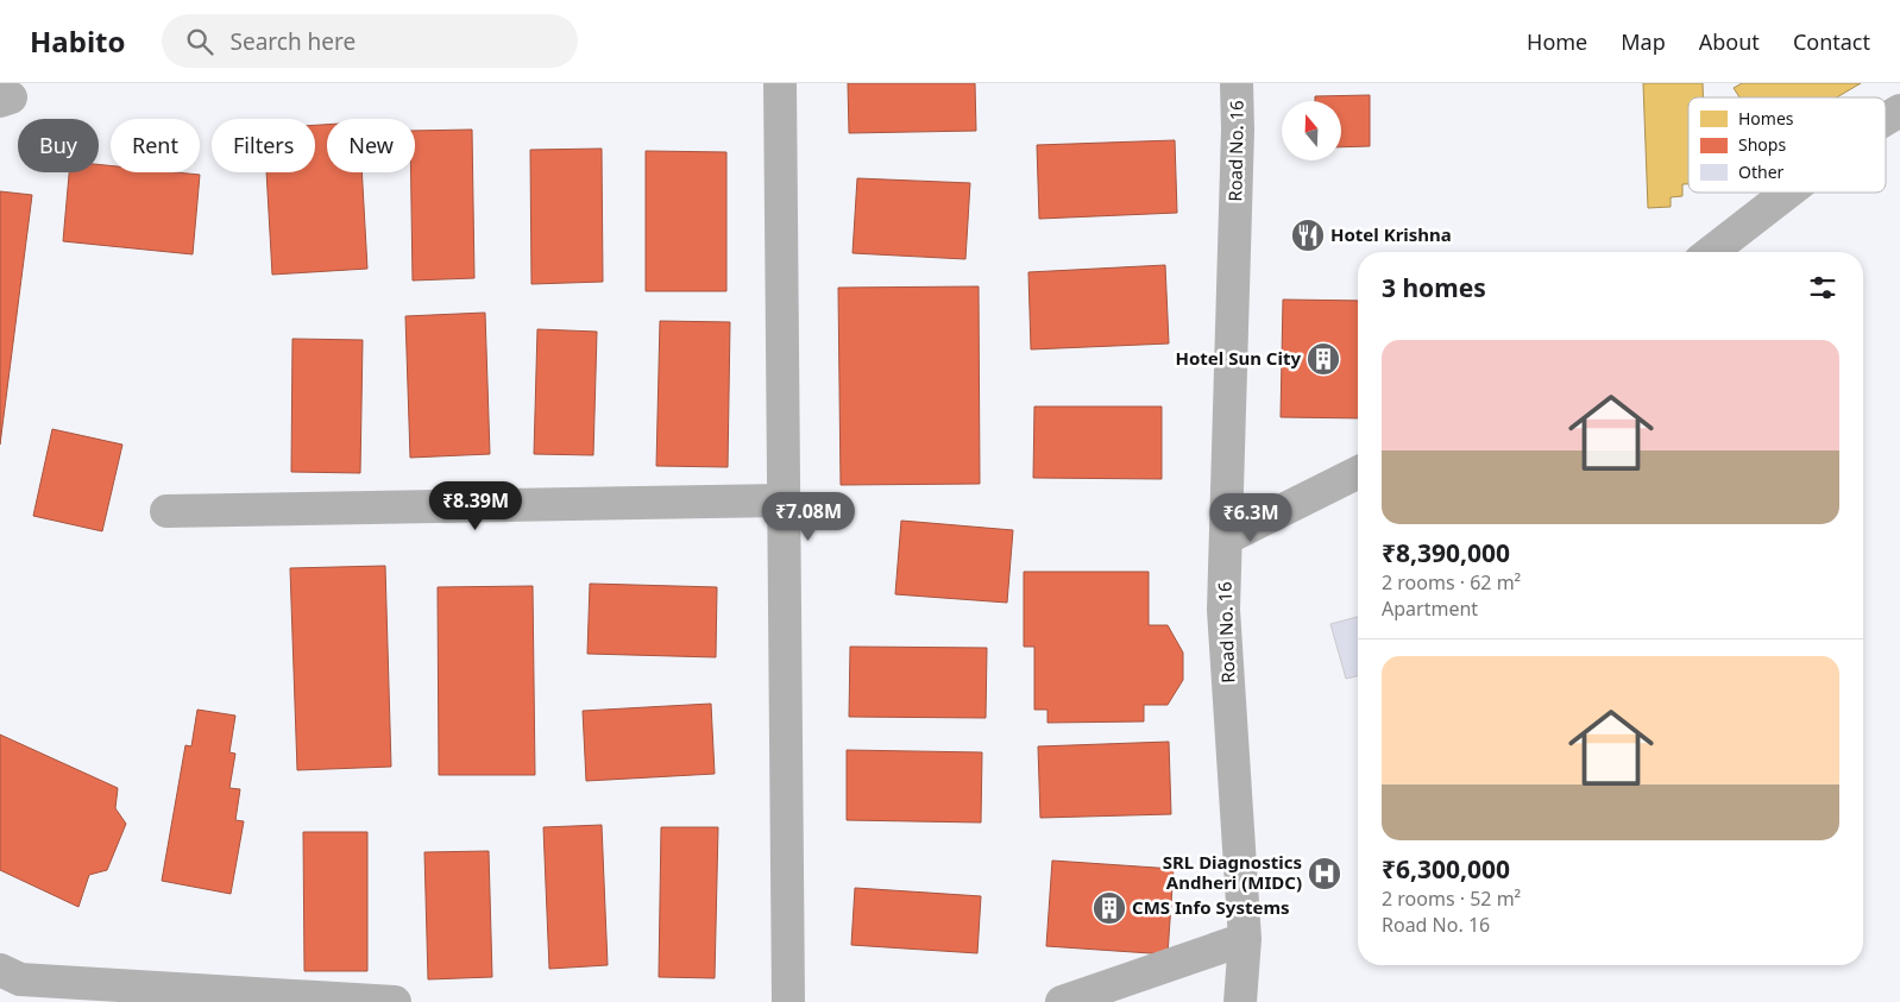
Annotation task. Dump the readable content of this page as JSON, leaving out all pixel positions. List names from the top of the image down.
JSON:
{
  "streets": {
    "street": ["Road No. 16"]
  },
  "places": {
    "restaurant": ["Hotel Krishna"],
    "building": ["Hotel Sun City", "CMS Info Systems"],
    "hospital": ["SRL Diagnostics Andheri (MIDC)"]
  },
  "legend": ["Homes", "Shops", "Other"],
  "north": "top",
  "page": {
    "header": "Habito",
    "search": "Search here",
    "nav": [
      "Home",
      "Map",
      "About",
      "Contact"
    ],
    "chip": [
      "Buy",
      "Rent",
      "Filters",
      "New"
    ],
    "heading": "3 homes",
    "list": [
      {
        "name": "₹8,390,000",
        "note": "2 rooms · 62 m² · Apartment"
      },
      {
        "name": "₹6,300,000",
        "note": "2 rooms · 52 m² · Road No. 16"
      }
    ],
    "price": ["₹8.39M", "₹7.08M", "₹6.3M"]
  }
}
